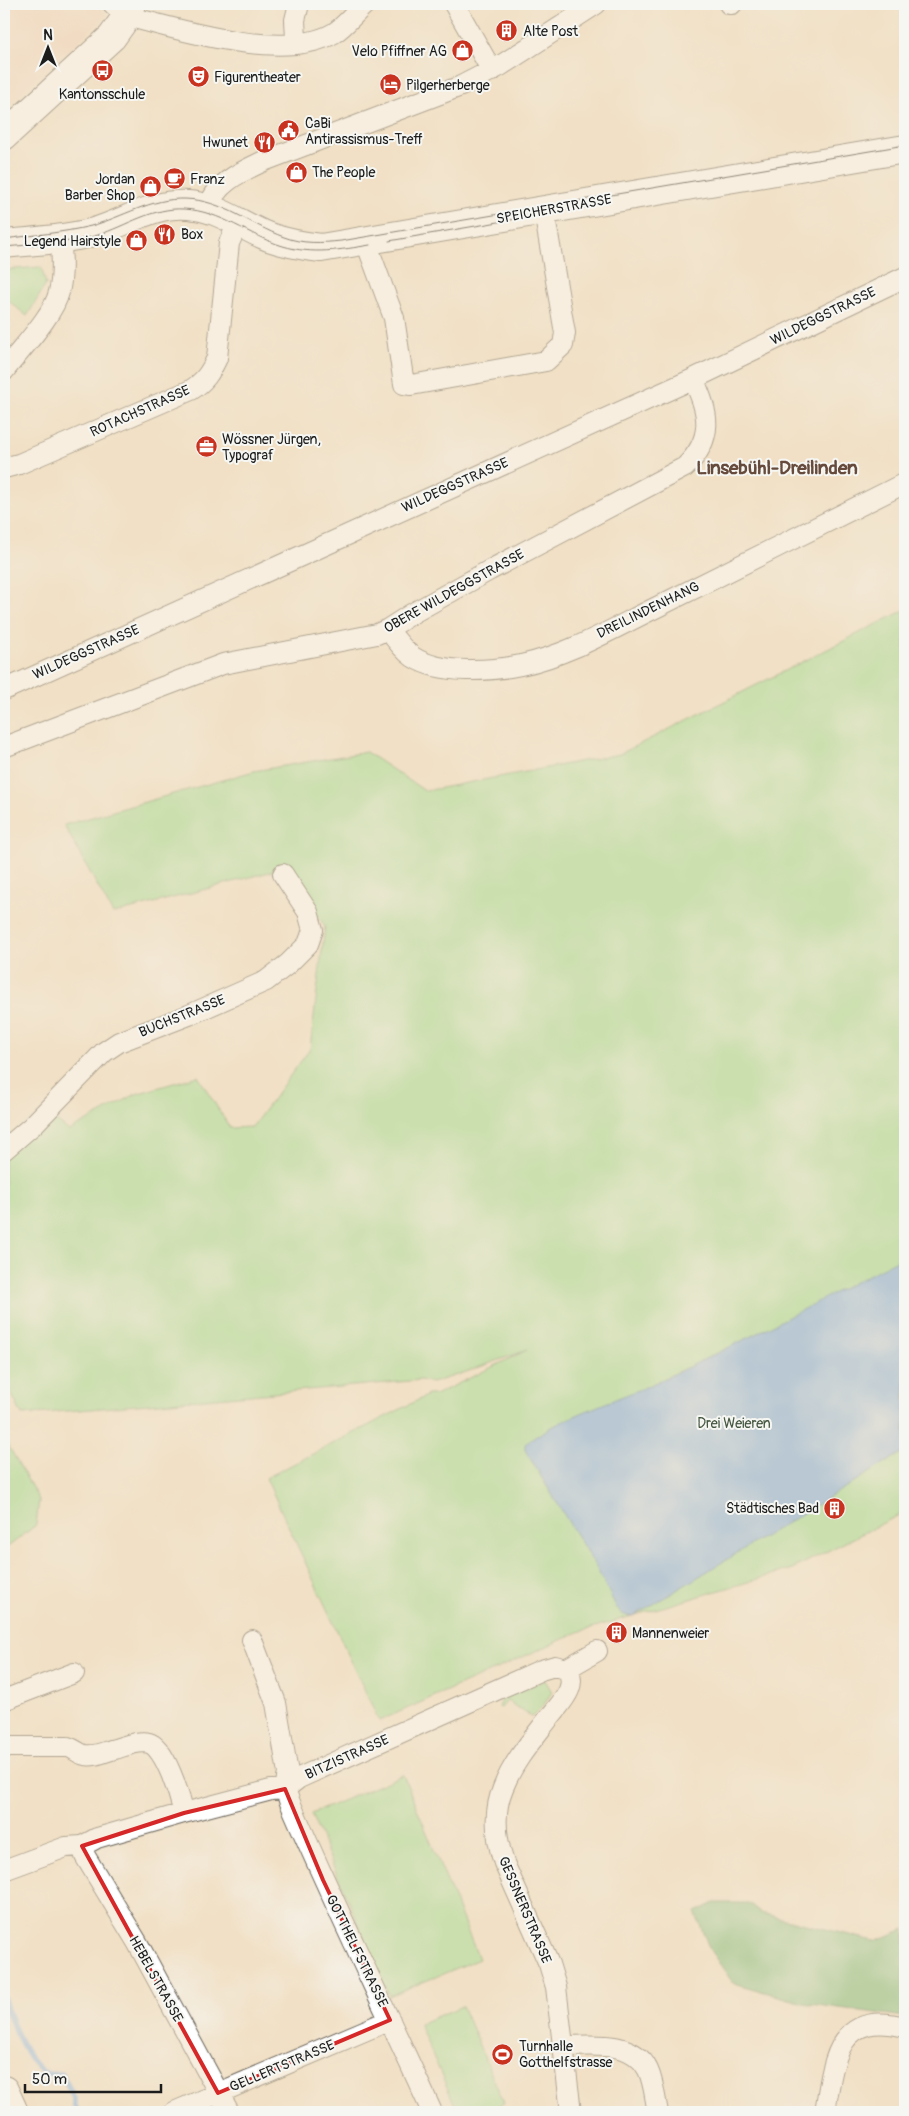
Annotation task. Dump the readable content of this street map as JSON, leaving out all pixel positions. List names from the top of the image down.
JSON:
{
  "streets": {
    "main road": ["SPEICHERSTRASSE"],
    "street": [
      "WILDEGGSTRASSE",
      "ROTACHSTRASSE",
      "OBERE WILDEGGSTRASSE",
      "DREILINDENHANG",
      "BUCHSTRASSE",
      "BITZISTRASSE",
      "GESSNERSTRASSE",
      "GOTTHELFSTRASSE",
      "HEBELSTRASSE",
      "GELLERTSTRASSE"
    ]
  },
  "crossings": [
    ["SPEICHERSTRASSE", "ROTACHSTRASSE"],
    ["WILDEGGSTRASSE", "OBERE WILDEGGSTRASSE"],
    ["OBERE WILDEGGSTRASSE", "DREILINDENHANG"],
    ["BITZISTRASSE", "GESSNERSTRASSE"],
    ["BITZISTRASSE", "GOTTHELFSTRASSE"],
    ["BITZISTRASSE", "HEBELSTRASSE"],
    ["GOTTHELFSTRASSE", "GELLERTSTRASSE"],
    ["HEBELSTRASSE", "GELLERTSTRASSE"]
  ],
  "districts": ["Linsebühl-Dreilinden"],
  "parks": ["Drei Weieren"],
  "places": {
    "building": ["Alte Post", "Städtisches Bad", "Mannenweier"],
    "shop": [
      "Velo Pfiffner AG",
      "The People",
      "Jordan Barber Shop",
      "Legend Hairstyle"
    ],
    "bus stop": ["Kantonsschule"],
    "theatre": ["Figurentheater"],
    "hotel": ["Pilgerherberge"],
    "public building": ["CaBi Antirassismus-Treff"],
    "restaurant": ["Hwunet", "Box"],
    "cafe": ["Franz"],
    "office": ["Wössner Jürgen, Typograf"],
    "sports": ["Turnhalle Gotthelfstrasse"]
  },
  "scale_bar": "50 m",
  "north": "top"
}
